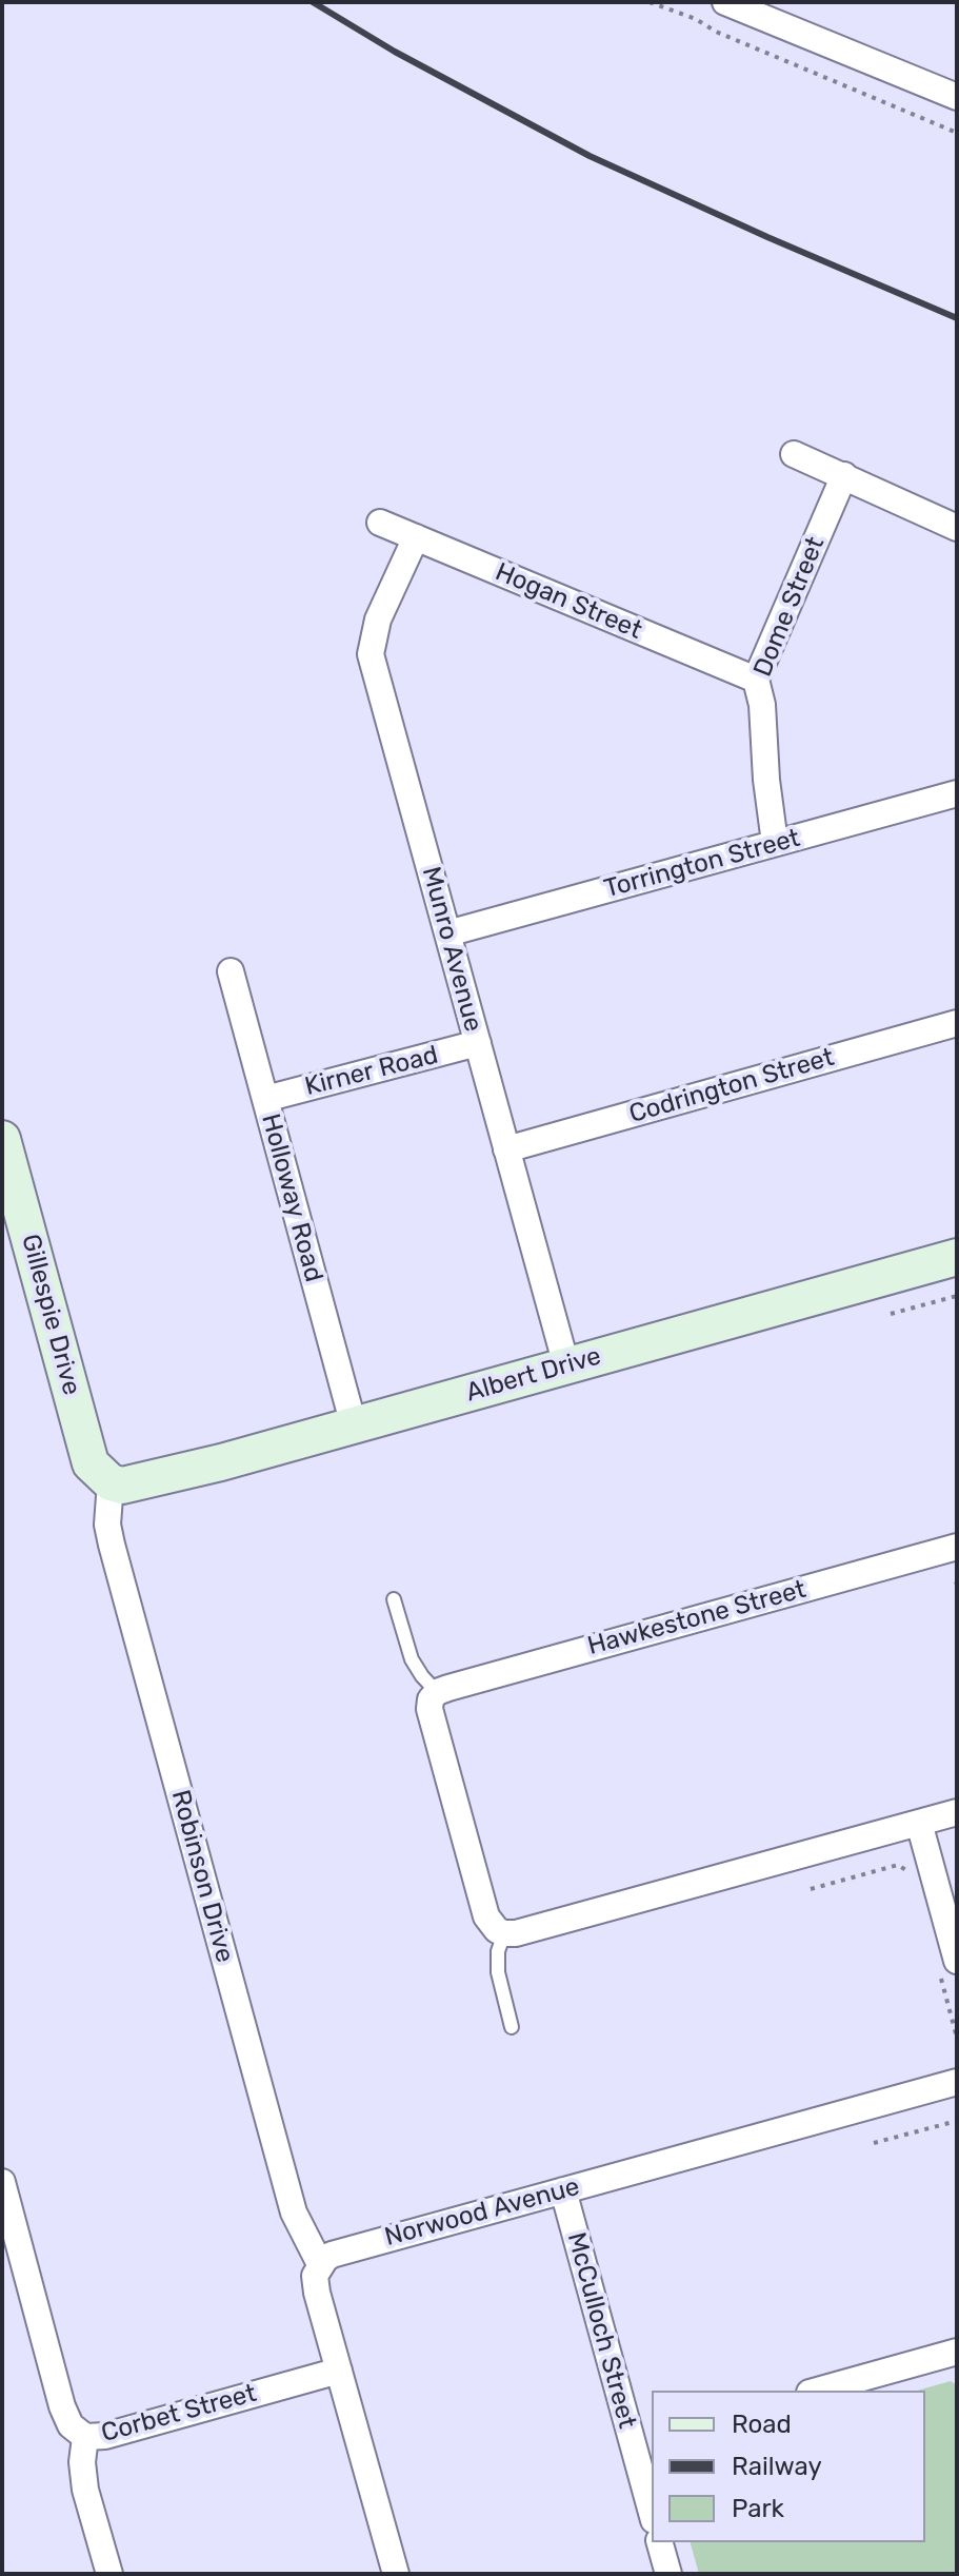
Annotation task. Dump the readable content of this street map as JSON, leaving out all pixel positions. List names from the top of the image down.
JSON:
{
  "streets": {
    "street": [
      "Hogan Street",
      "Dome Street",
      "Torrington Street",
      "Munro Avenue",
      "Kirner Road",
      "Codrington Street",
      "Holloway Road",
      "Gillespie Drive",
      "Albert Drive",
      "Hawkestone Street",
      "Robinson Drive",
      "Norwood Avenue",
      "McCulloch Street",
      "Corbet Street"
    ]
  },
  "crossings": [
    ["Hogan Street", "Dome Street"],
    ["Hogan Street", "Munro Avenue"],
    ["Dome Street", "Torrington Street"],
    ["Torrington Street", "Munro Avenue"],
    ["Munro Avenue", "Kirner Road"],
    ["Munro Avenue", "Codrington Street"],
    ["Munro Avenue", "Albert Drive"],
    ["Kirner Road", "Holloway Road"],
    ["Holloway Road", "Albert Drive"],
    ["Gillespie Drive", "Albert Drive"],
    ["Gillespie Drive", "Robinson Drive"],
    ["Albert Drive", "Robinson Drive"],
    ["Robinson Drive", "Norwood Avenue"],
    ["Norwood Avenue", "McCulloch Street"]
  ],
  "legend": ["Road", "Railway", "Park"]
}
